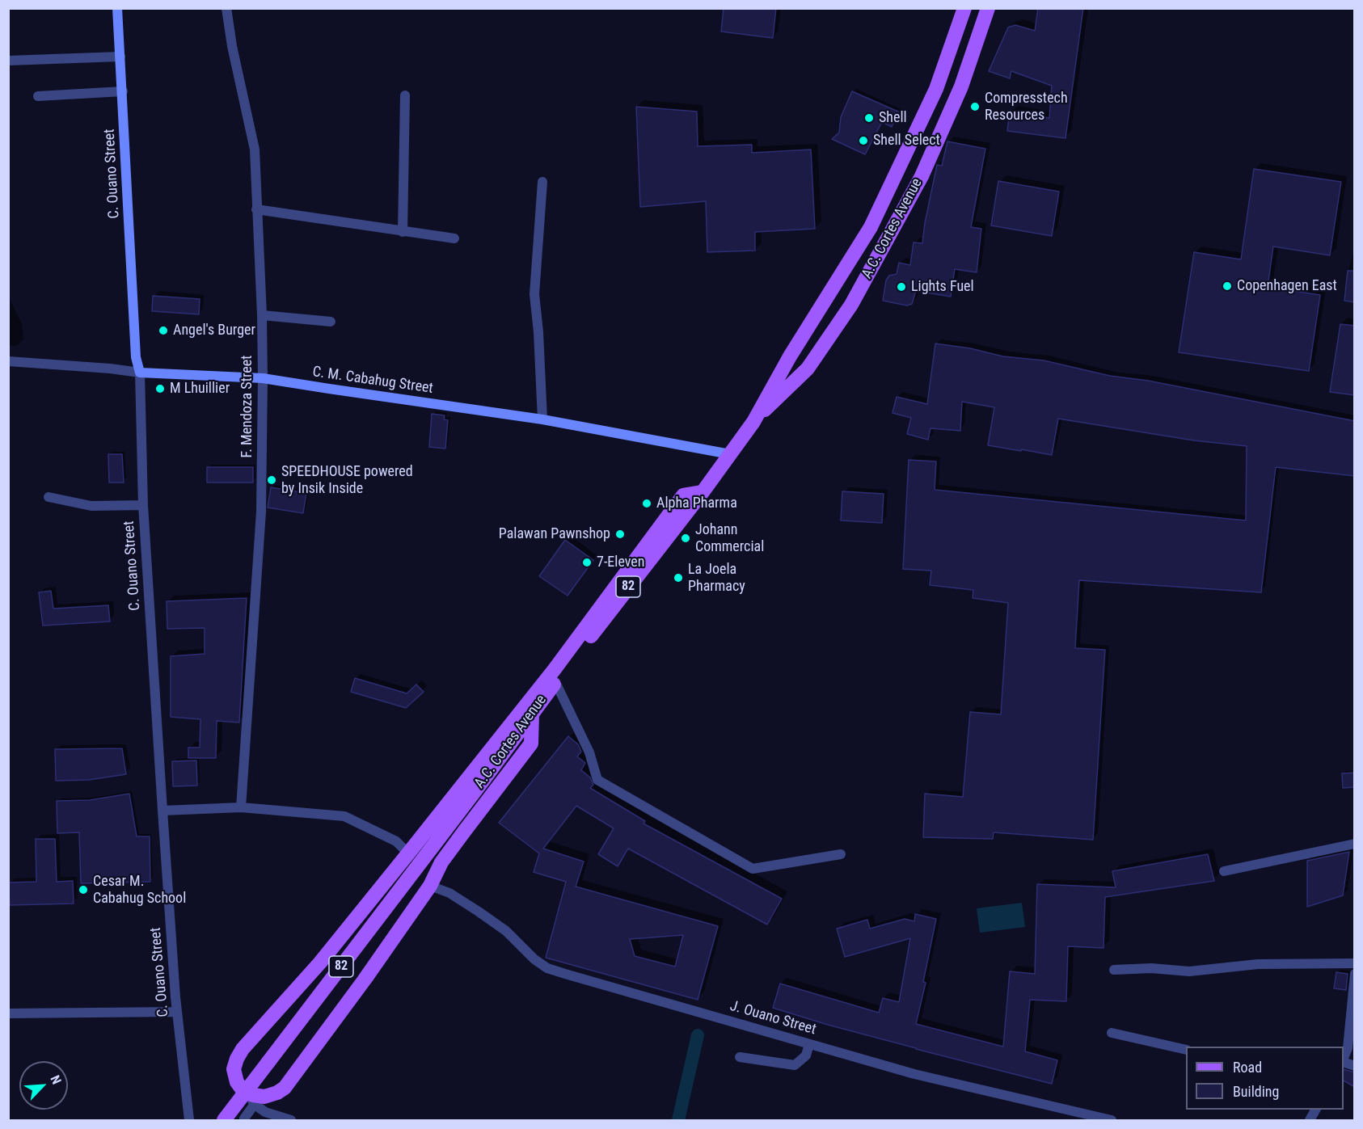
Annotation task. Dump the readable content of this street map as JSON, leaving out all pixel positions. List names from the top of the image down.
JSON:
{
  "streets": {
    "main road": ["A.C. Cortes Avenue", "82"],
    "street": [
      "C. Ouano Street",
      "C. M. Cabahug Street",
      "F. Mendoza Street",
      "J. Ouano Street"
    ]
  },
  "crossings": [
    ["C. Ouano Street", "C. M. Cabahug Street"],
    ["A.C. Cortes Avenue", "C. M. Cabahug Street"],
    ["C. M. Cabahug Street", "F. Mendoza Street"]
  ],
  "places": [
    "Compresstech Resources",
    "Shell",
    "Shell Select",
    "Copenhagen East",
    "Lights Fuel",
    "Angel's Burger",
    "M Lhuillier",
    "SPEEDHOUSE powered by Insik Inside",
    "Alpha Pharma",
    "Palawan Pawnshop",
    "Johann Commercial",
    "7-Eleven",
    "La Joela Pharmacy",
    "Cesar M. Cabahug School"
  ],
  "legend": ["Road", "Building"],
  "north": "top right"
}
